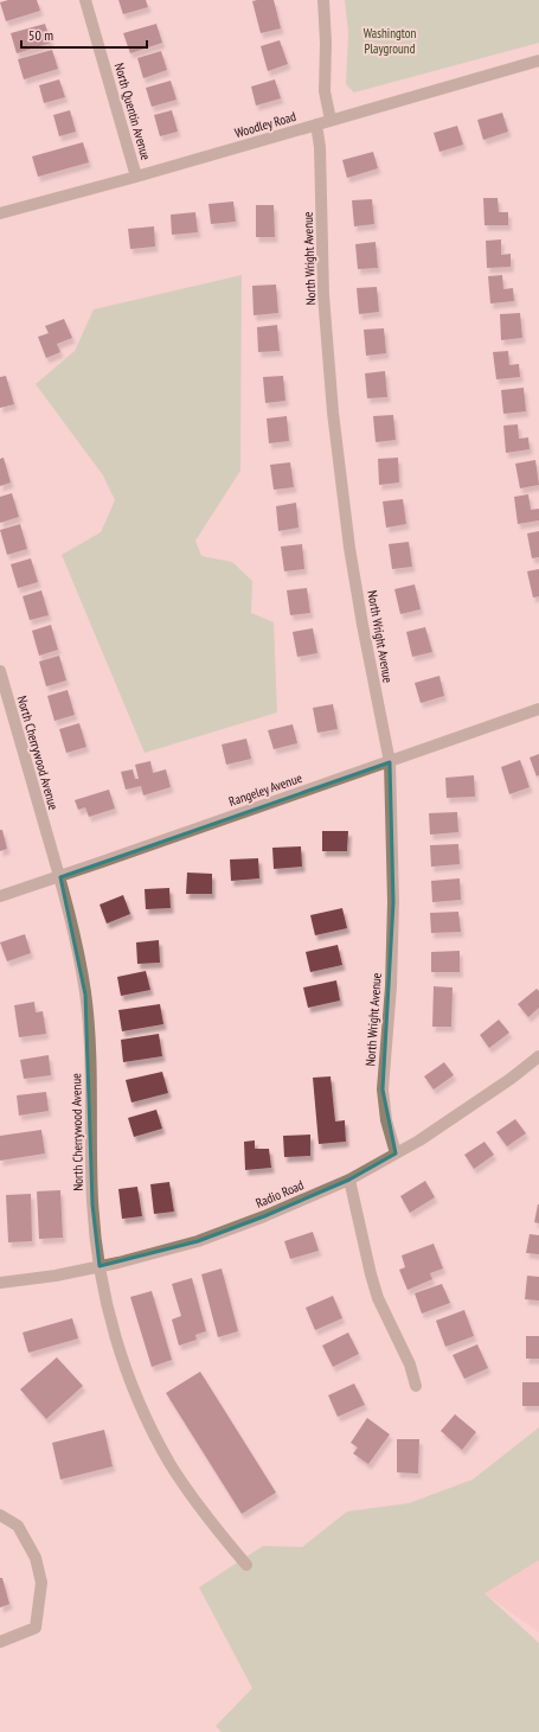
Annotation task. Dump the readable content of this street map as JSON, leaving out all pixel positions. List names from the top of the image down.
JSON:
{
  "streets": {
    "street": [
      "North Quentin Avenue",
      "Woodley Road",
      "North Wright Avenue",
      "North Cherrywood Avenue",
      "Rangeley Avenue",
      "Radio Road"
    ]
  },
  "crossings": [
    ["North Quentin Avenue", "Woodley Road"],
    ["Woodley Road", "North Wright Avenue"],
    ["North Wright Avenue", "Rangeley Avenue"],
    ["North Wright Avenue", "Radio Road"],
    ["North Cherrywood Avenue", "Rangeley Avenue"],
    ["North Cherrywood Avenue", "Radio Road"]
  ],
  "parks": ["Washington Playground"],
  "scale_bar": "50 m"
}
